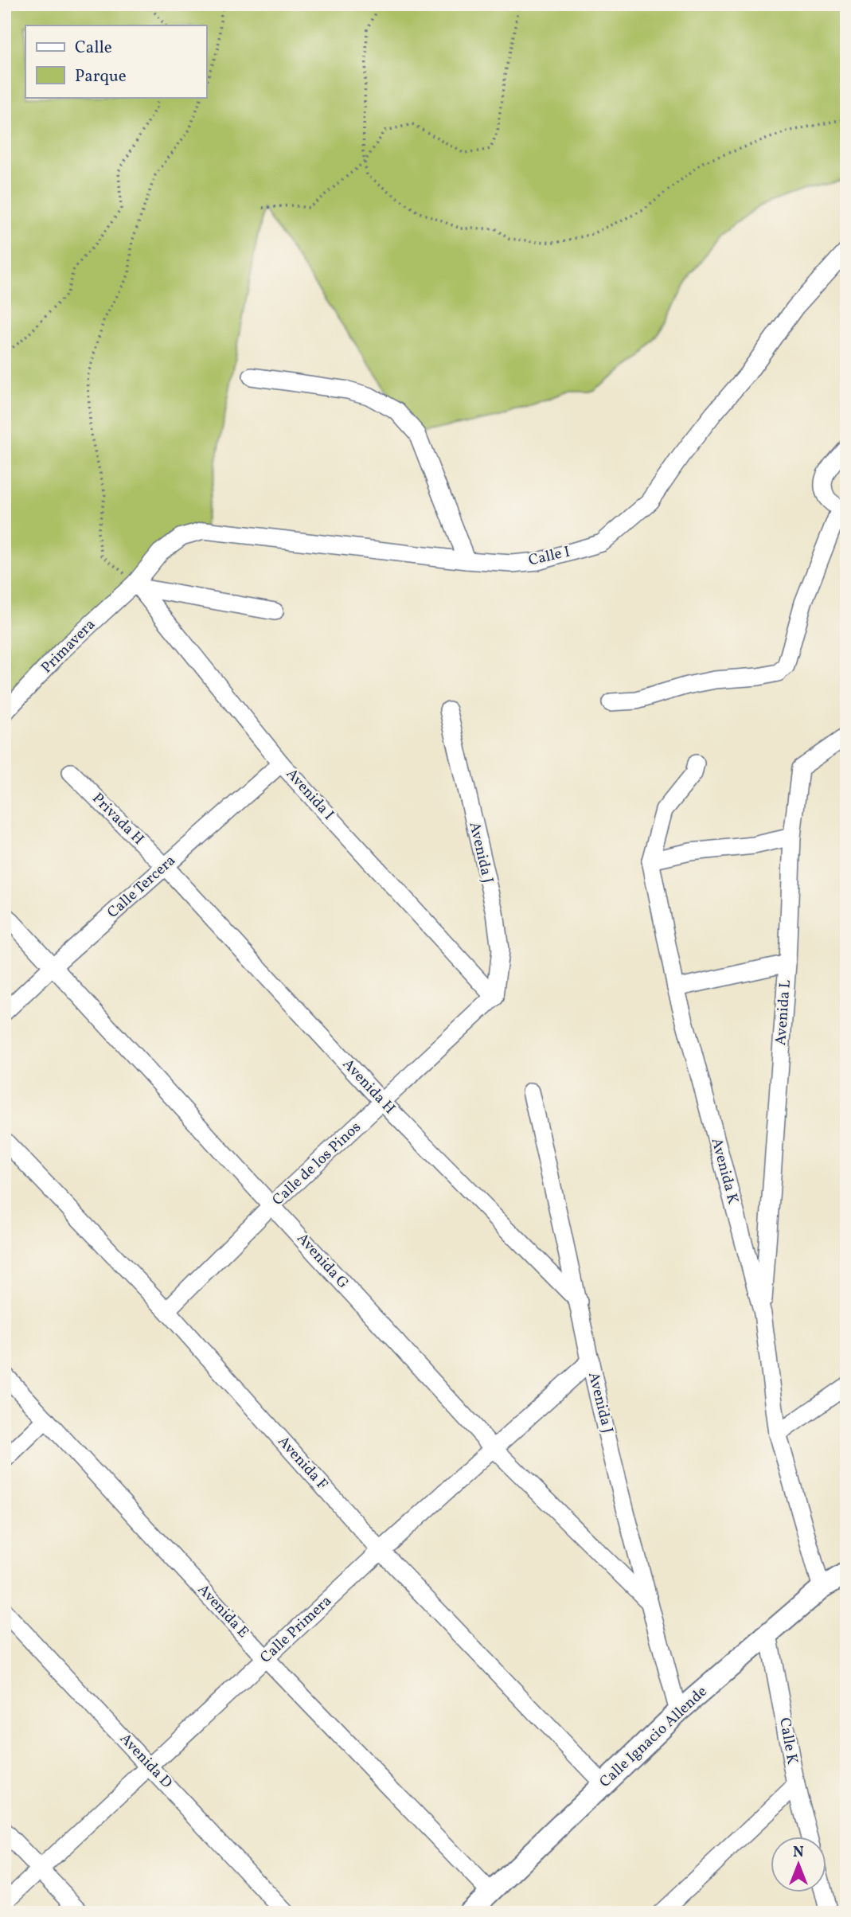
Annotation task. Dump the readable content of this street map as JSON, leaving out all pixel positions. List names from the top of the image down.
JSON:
{
  "streets": {
    "street": [
      "Calle I",
      "Primavera",
      "Avenida I",
      "Privada H",
      "Avenida J",
      "Calle Tercera",
      "Avenida L",
      "Avenida H",
      "Calle de los Pinos",
      "Avenida K",
      "Avenida G",
      "Avenida F",
      "Avenida E",
      "Calle Primera",
      "Calle Ignacio Allende",
      "Calle K",
      "Avenida D"
    ]
  },
  "crossings": [
    ["Calle I", "Primavera"],
    ["Calle I", "Avenida I"],
    ["Primavera", "Avenida I"],
    ["Avenida I", "Avenida J"],
    ["Avenida I", "Calle Tercera"],
    ["Avenida I", "Calle de los Pinos"],
    ["Privada H", "Calle Tercera"],
    ["Privada H", "Avenida H"],
    ["Avenida J", "Avenida H"],
    ["Avenida J", "Calle de los Pinos"],
    ["Avenida J", "Avenida G"],
    ["Avenida J", "Calle Primera"],
    ["Avenida J", "Calle Ignacio Allende"],
    ["Calle Tercera", "Avenida H"],
    ["Calle Tercera", "Avenida G"],
    ["Avenida L", "Avenida K"],
    ["Avenida H", "Calle de los Pinos"],
    ["Calle de los Pinos", "Avenida G"],
    ["Calle de los Pinos", "Avenida F"],
    ["Avenida K", "Calle Ignacio Allende"],
    ["Avenida G", "Calle Primera"],
    ["Avenida F", "Calle Primera"],
    ["Avenida F", "Calle Ignacio Allende"],
    ["Avenida E", "Calle Primera"],
    ["Avenida E", "Calle Ignacio Allende"],
    ["Calle Primera", "Avenida D"],
    ["Calle Ignacio Allende", "Calle K"]
  ],
  "legend": ["Calle", "Parque"],
  "north": "top"
}
